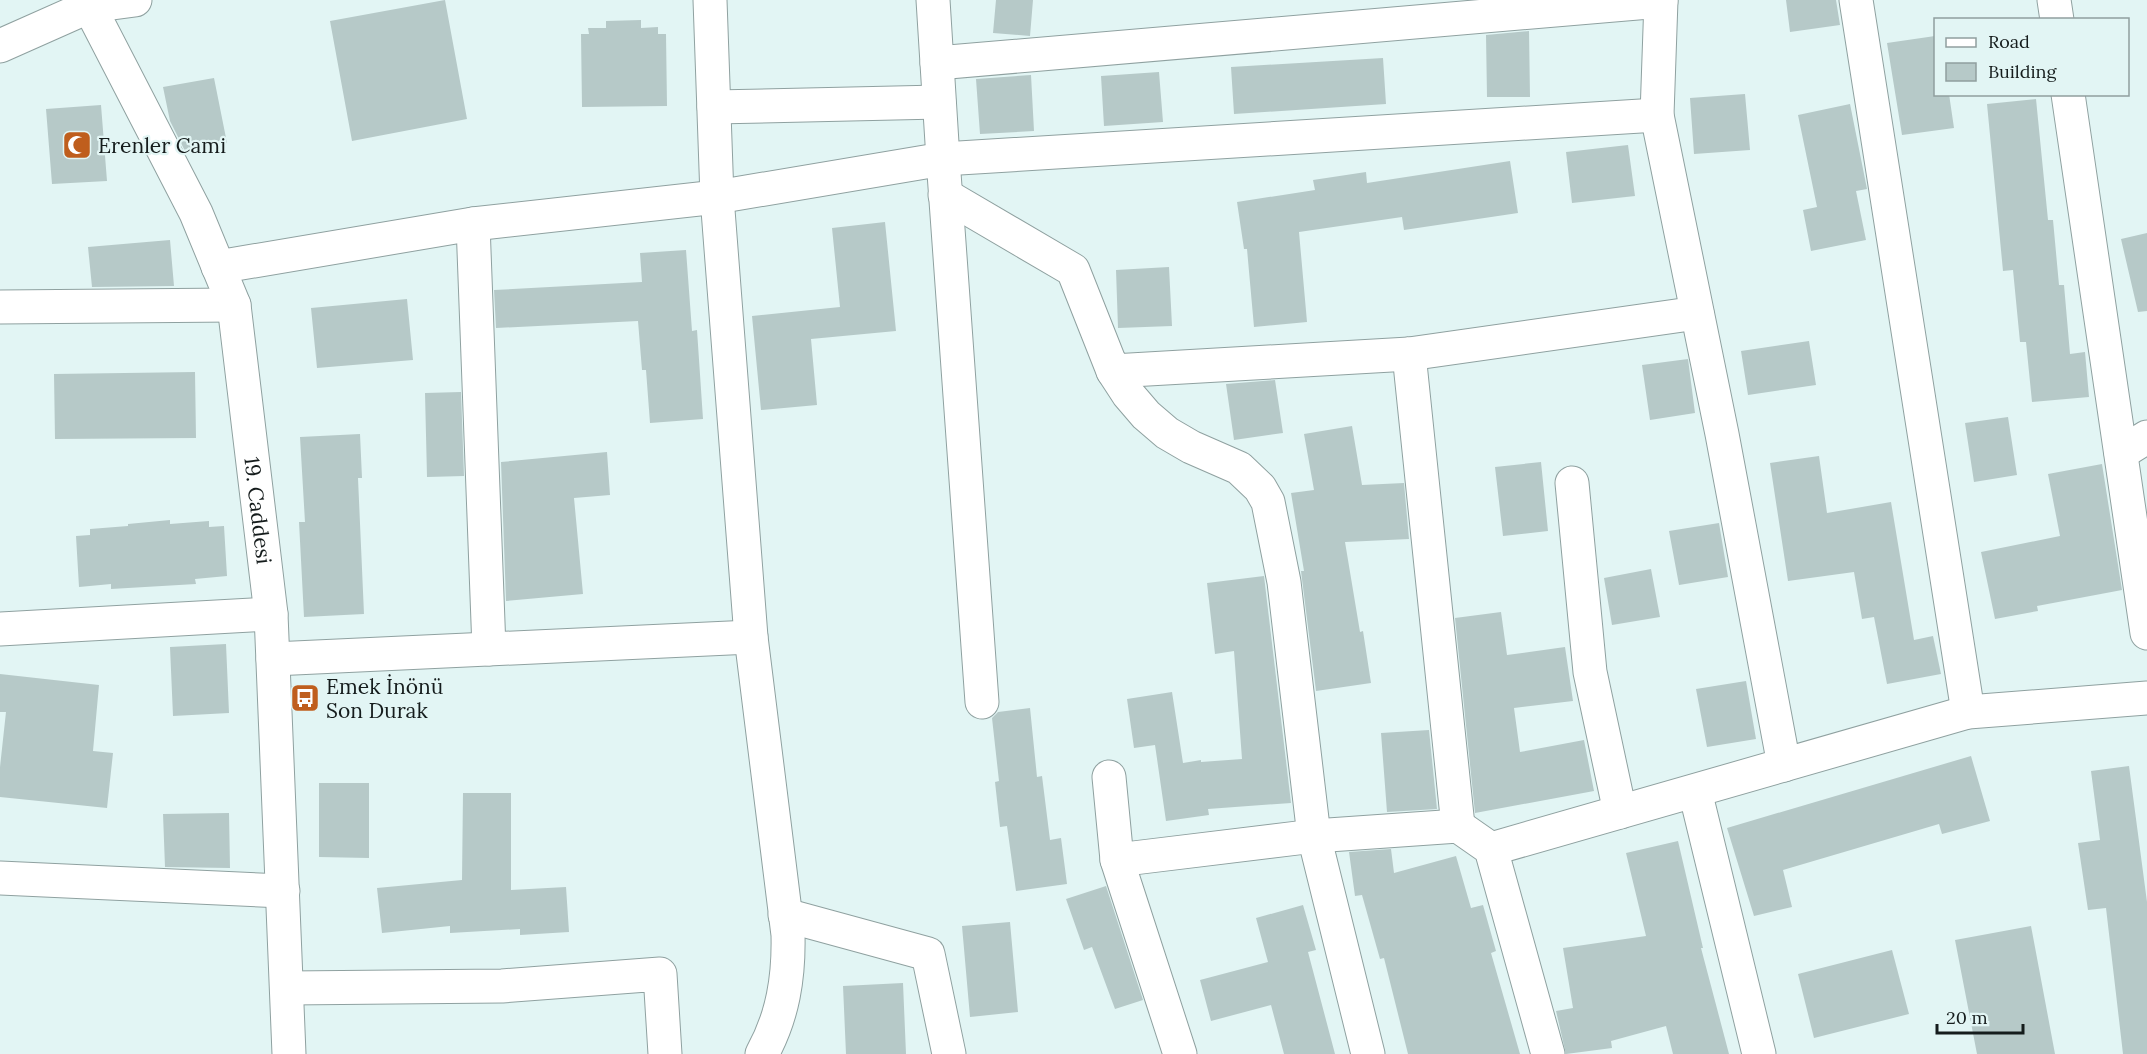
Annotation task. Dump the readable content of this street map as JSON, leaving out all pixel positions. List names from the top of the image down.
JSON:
{
  "streets": {
    "street": ["19. Caddesi"]
  },
  "places": {
    "mosque": ["Erenler Cami"],
    "bus stop": ["Emek İnönü Son Durak"]
  },
  "legend": ["Road", "Building"],
  "scale_bar": "20 m"
}
